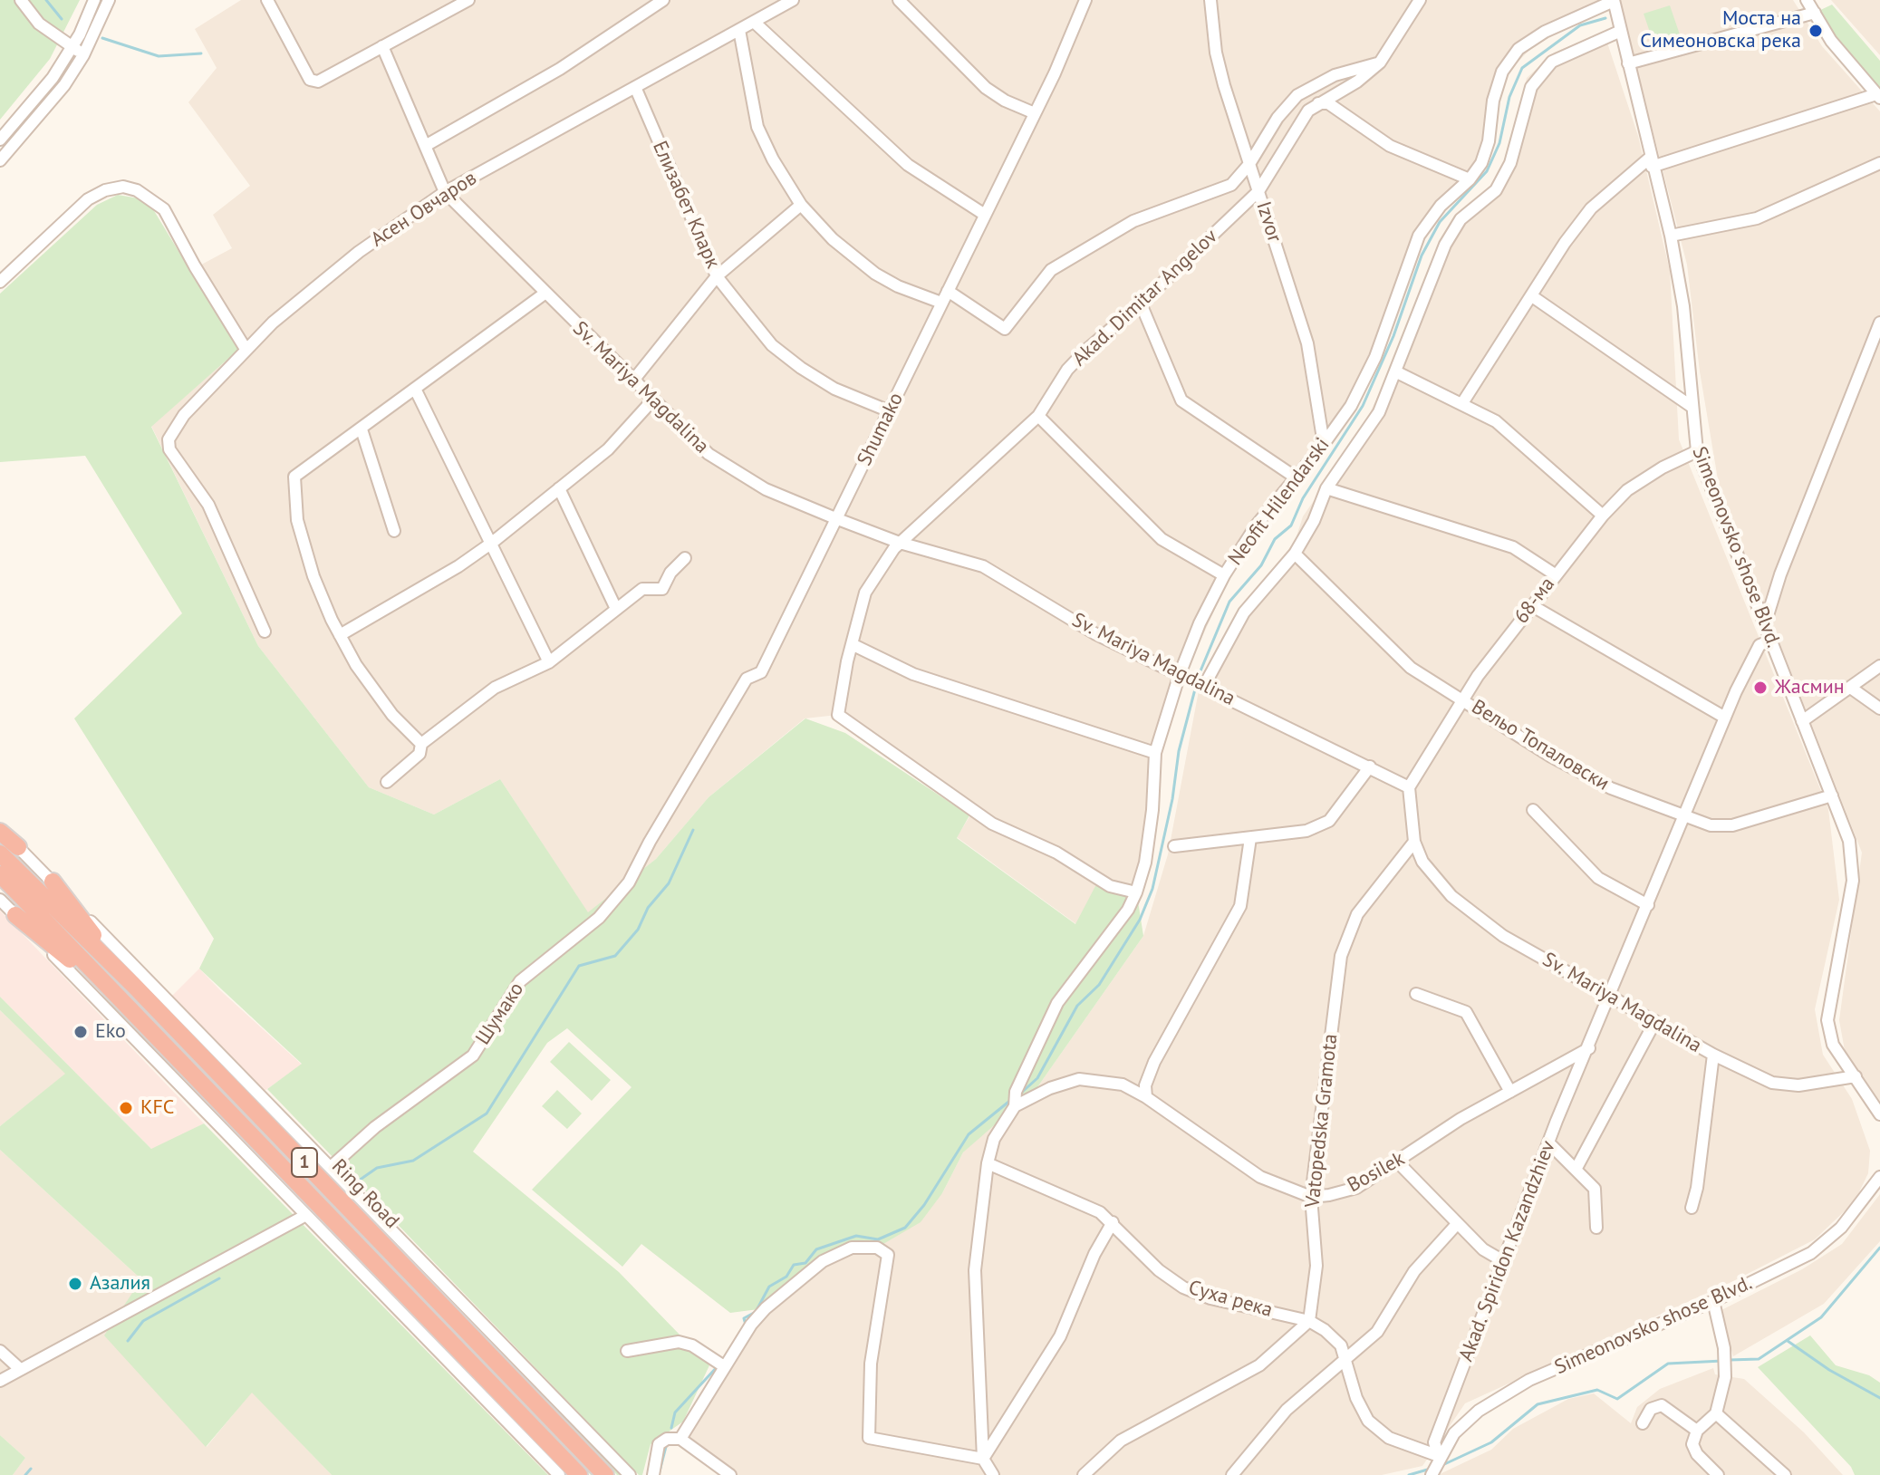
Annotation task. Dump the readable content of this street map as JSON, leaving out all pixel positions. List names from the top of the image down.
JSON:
{
  "streets": {
    "highway": ["1", "Ring Road"],
    "street": [
      "Елизабет Кларк",
      "Асен Овчаров",
      "Izvor",
      "Akad. Dimitar Angelov",
      "Sv. Mariya Magdalina",
      "Shumako",
      "Neofit Hilendarski",
      "Simeonovsko shose Blvd.",
      "68-ма",
      "Вельо Топаловски",
      "Vatopedska Gramota",
      "Bosilek",
      "Akad. Spiridon Kazandzhiev",
      "Суха река"
    ]
  },
  "crossings": [
    ["Елизабет Кларк", "Асен Овчаров"],
    ["Елизабет Кларк", "Shumako"],
    ["Асен Овчаров", "Sv. Mariya Magdalina"],
    ["Izvor", "Akad. Dimitar Angelov"],
    ["Izvor", "Neofit Hilendarski"],
    ["Akad. Dimitar Angelov", "Sv. Mariya Magdalina"],
    ["Akad. Dimitar Angelov", "Neofit Hilendarski"],
    ["Sv. Mariya Magdalina", "Shumako"],
    ["Sv. Mariya Magdalina", "Neofit Hilendarski"],
    ["Sv. Mariya Magdalina", "Simeonovsko shose Blvd."],
    ["Sv. Mariya Magdalina", "68-ма"],
    ["Sv. Mariya Magdalina", "Vatopedska Gramota"],
    ["Neofit Hilendarski", "Simeonovsko shose Blvd."],
    ["Neofit Hilendarski", "Вельо Топаловски"],
    ["Simeonovsko shose Blvd.", "68-ма"],
    ["Simeonovsko shose Blvd.", "Вельо Топаловски"],
    ["Simeonovsko shose Blvd.", "Akad. Spiridon Kazandzhiev"],
    ["68-ма", "Вельо Топаловски"],
    ["Vatopedska Gramota", "Bosilek"],
    ["Vatopedska Gramota", "Суха река"],
    ["Bosilek", "Akad. Spiridon Kazandzhiev"]
  ],
  "places": [
    "Моста на Симеоновска река",
    "Жасмин",
    "Eko",
    "KFC",
    "Азалия"
  ]
}
